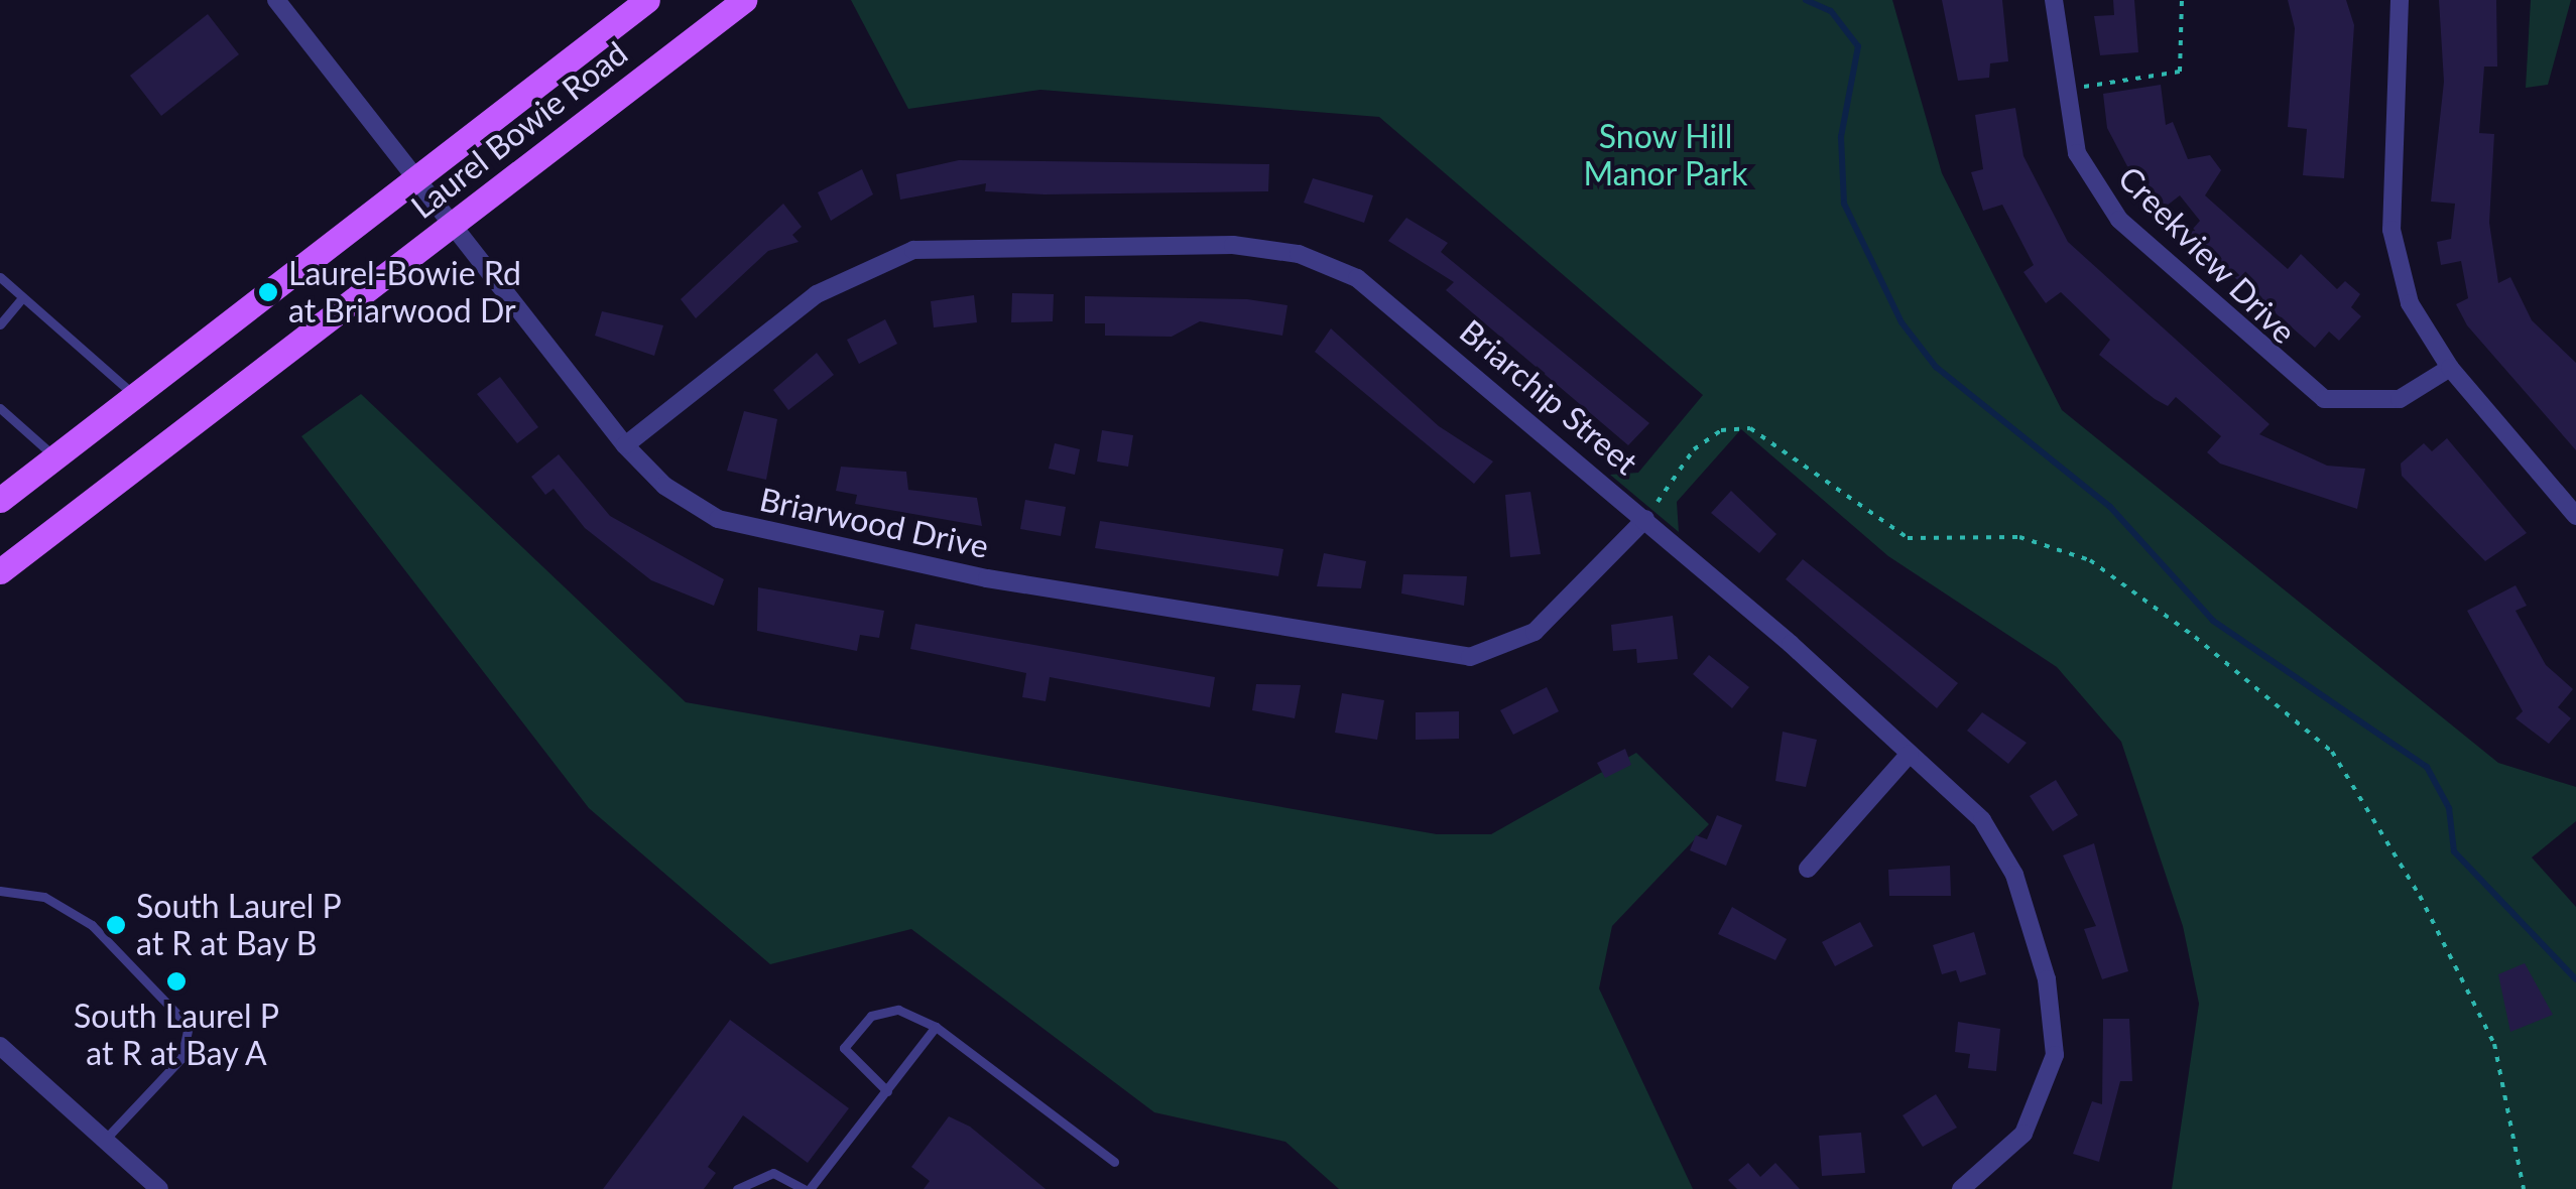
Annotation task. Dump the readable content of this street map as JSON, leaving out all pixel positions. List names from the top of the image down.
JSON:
{
  "streets": {
    "main road": ["Laurel Bowie Road"],
    "street": ["Creekview Drive", "Briarchip Street", "Briarwood Drive"]
  },
  "crossings": [
    ["Laurel Bowie Road", "Briarwood Drive"],
    ["Briarchip Street", "Briarwood Drive"]
  ],
  "parks": ["Snow Hill Manor Park"],
  "places": ["Laurel-Bowie Rd at Briarwood Dr", "South Laurel P at R at Bay B", "South Laurel P at R at Bay A"]
}
